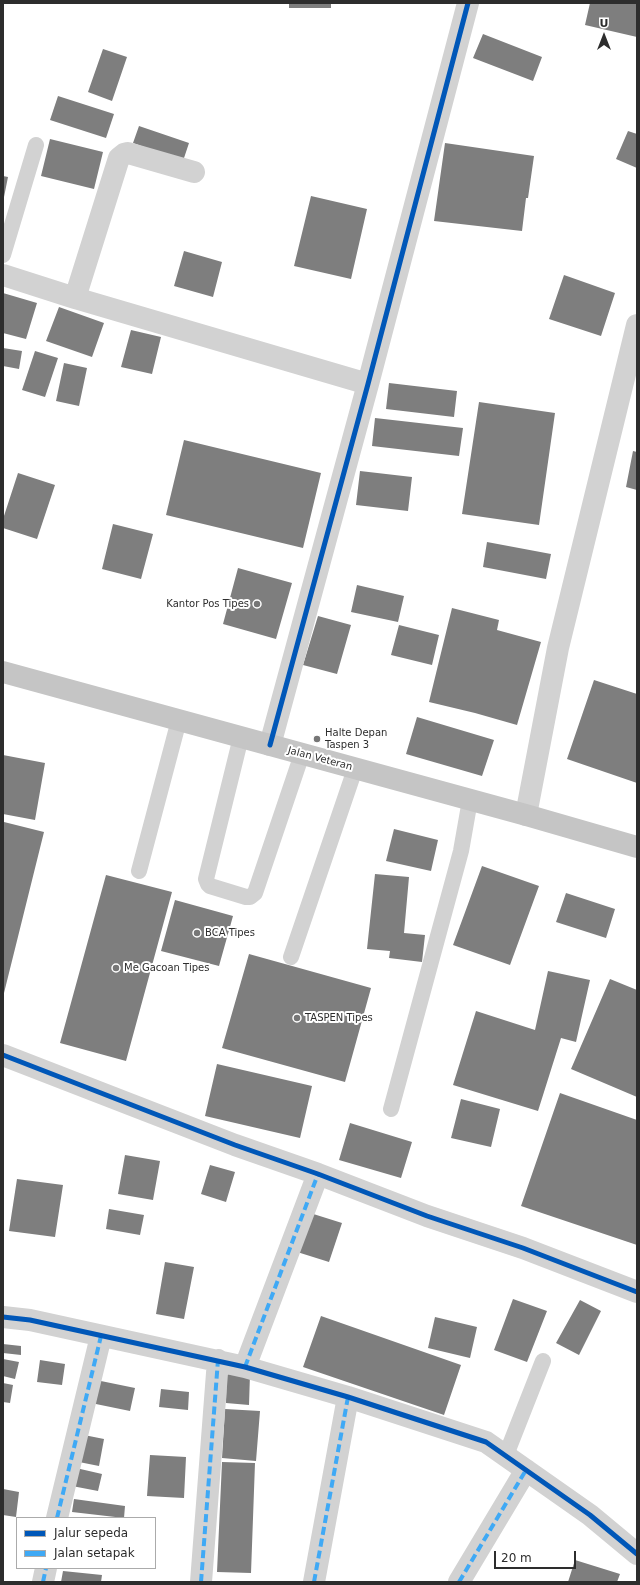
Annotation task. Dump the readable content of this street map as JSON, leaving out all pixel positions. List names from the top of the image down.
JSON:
{
  "streets": {
    "main road": ["Jalan Veteran"]
  },
  "places": [
    "Kantor Pos Tipes",
    "Halte Depan Taspen 3",
    "BCA Tipes",
    "Me Gacoan Tipes",
    "TASPEN Tipes"
  ],
  "legend": ["Jalur sepeda", "Jalan setapak"],
  "scale_bar": "20 m",
  "north": "top"
}
